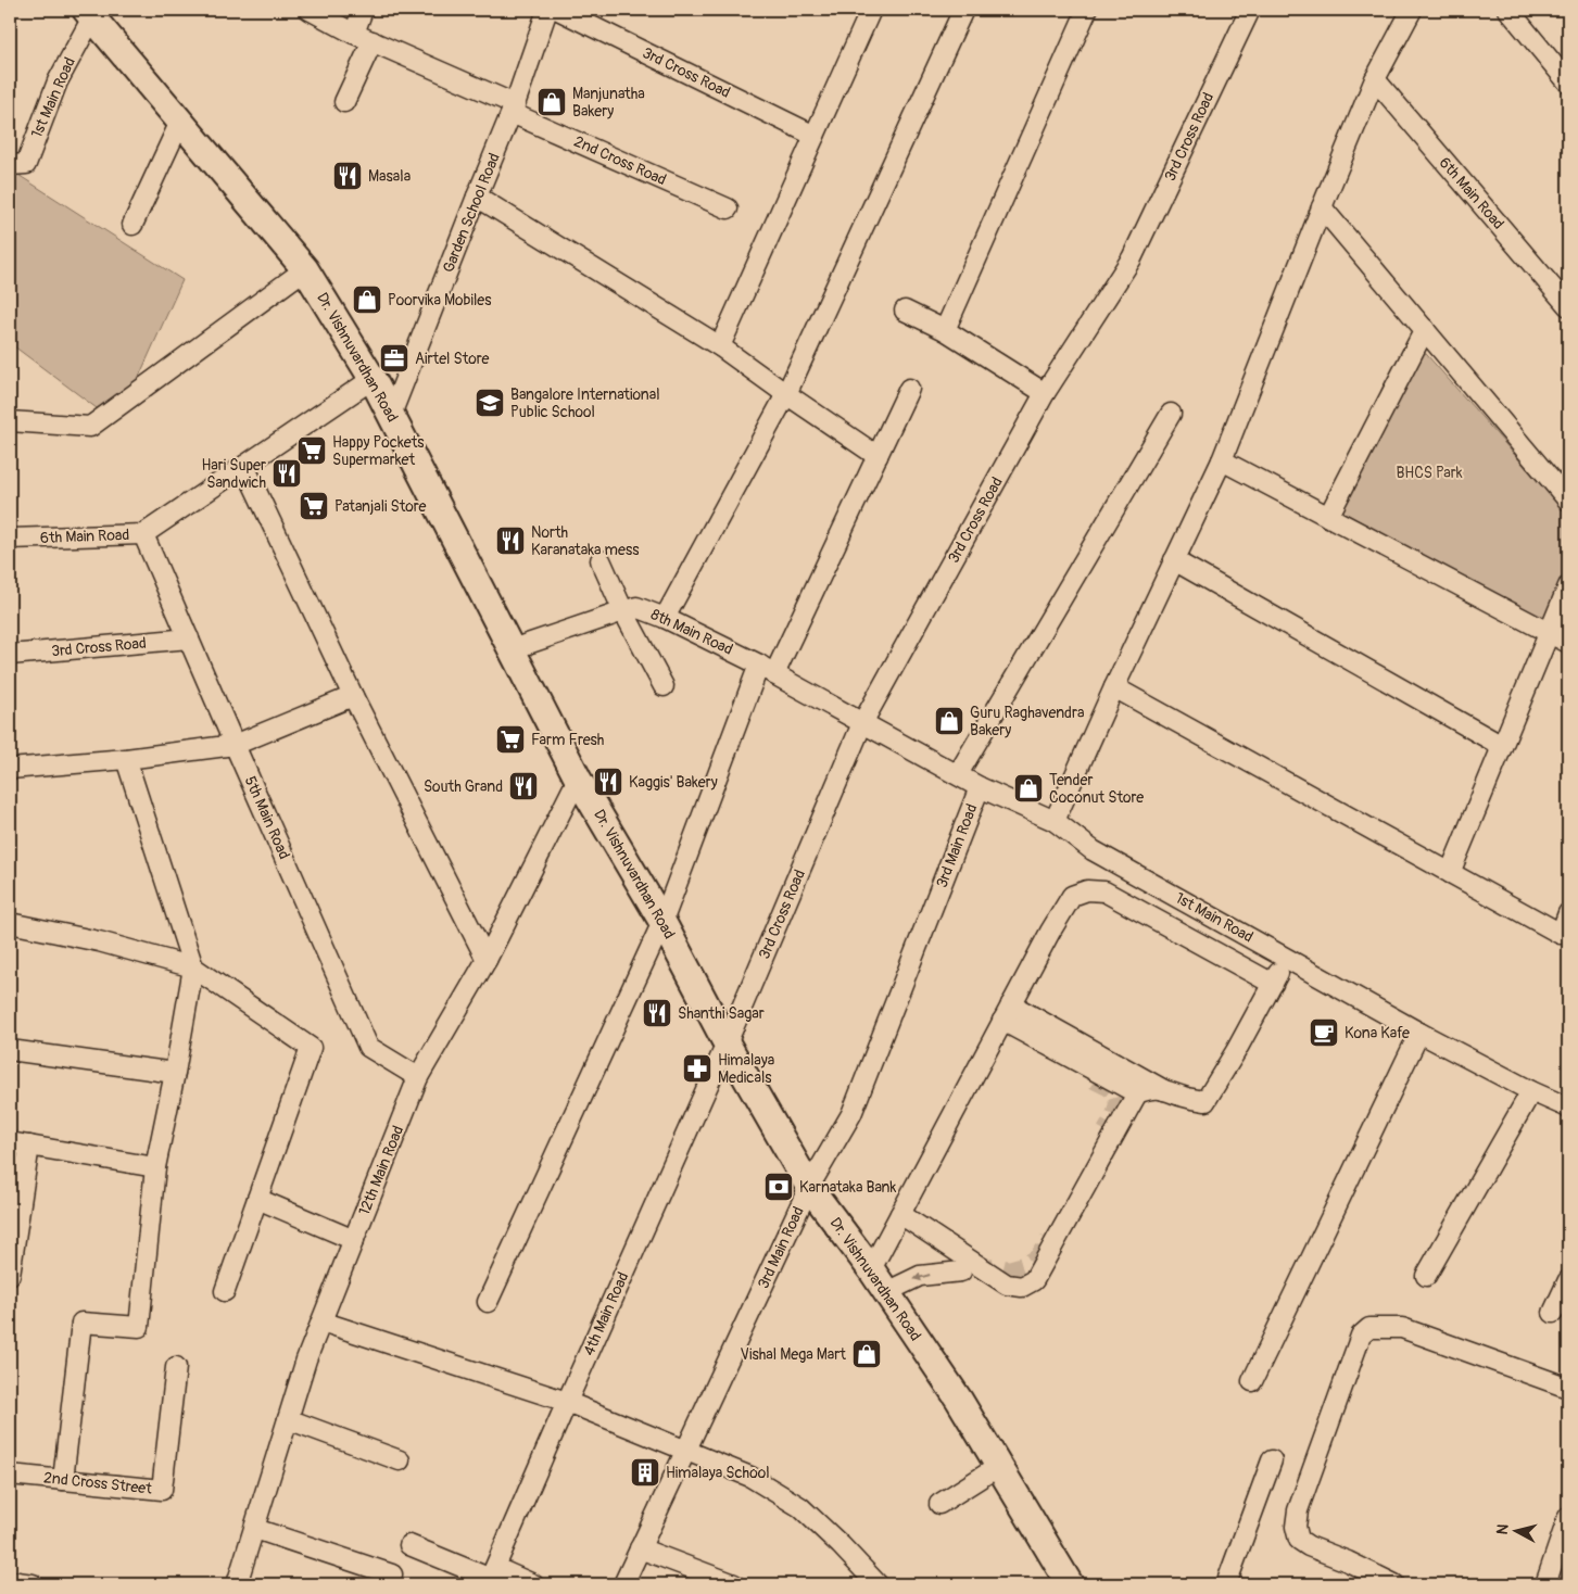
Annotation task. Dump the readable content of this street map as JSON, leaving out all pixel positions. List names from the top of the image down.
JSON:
{
  "streets": {
    "main road": ["Dr. Vishnuvardhan Road"],
    "street": [
      "3rd Cross Road",
      "1st Main Road",
      "2nd Cross Road",
      "6th Main Road",
      "Garden School Road",
      "8th Main Road",
      "5th Main Road",
      "3rd Main Road",
      "12th Main Road",
      "4th Main Road",
      "2nd Cross Street"
    ]
  },
  "crossings": [
    ["3rd Cross Road", "1st Main Road"],
    ["3rd Cross Road", "Dr. Vishnuvardhan Road"],
    ["3rd Cross Road", "8th Main Road"],
    ["3rd Cross Road", "5th Main Road"],
    ["3rd Cross Road", "4th Main Road"],
    ["1st Main Road", "Dr. Vishnuvardhan Road"],
    ["1st Main Road", "8th Main Road"],
    ["1st Main Road", "3rd Main Road"],
    ["2nd Cross Road", "Garden School Road"],
    ["6th Main Road", "Dr. Vishnuvardhan Road"],
    ["6th Main Road", "5th Main Road"],
    ["Garden School Road", "Dr. Vishnuvardhan Road"],
    ["Dr. Vishnuvardhan Road", "8th Main Road"],
    ["Dr. Vishnuvardhan Road", "3rd Main Road"],
    ["Dr. Vishnuvardhan Road", "12th Main Road"],
    ["Dr. Vishnuvardhan Road", "4th Main Road"],
    ["5th Main Road", "12th Main Road"]
  ],
  "parks": ["BHCS Park"],
  "places": {
    "shop": [
      "Manjunatha Bakery",
      "Poorvika Mobiles",
      "Guru Raghavendra Bakery",
      "Tender Coconut Store",
      "Vishal Mega Mart"
    ],
    "restaurant": [
      "Masala",
      "Hari Super Sandwich",
      "North Karanataka mess",
      "Kaggis' Bakery",
      "South Grand",
      "Shanthi Sagar"
    ],
    "office": ["Airtel Store"],
    "school or university": ["Bangalore International Public School"],
    "supermarket": ["Happy Pockets Supermarket", "Patanjali Store", "Farm Fresh"],
    "cafe": ["Kona Kafe"],
    "pharmacy": ["Himalaya Medicals"],
    "bank": ["Karnataka Bank"],
    "building": ["Himalaya School"]
  },
  "north": "left"
}
